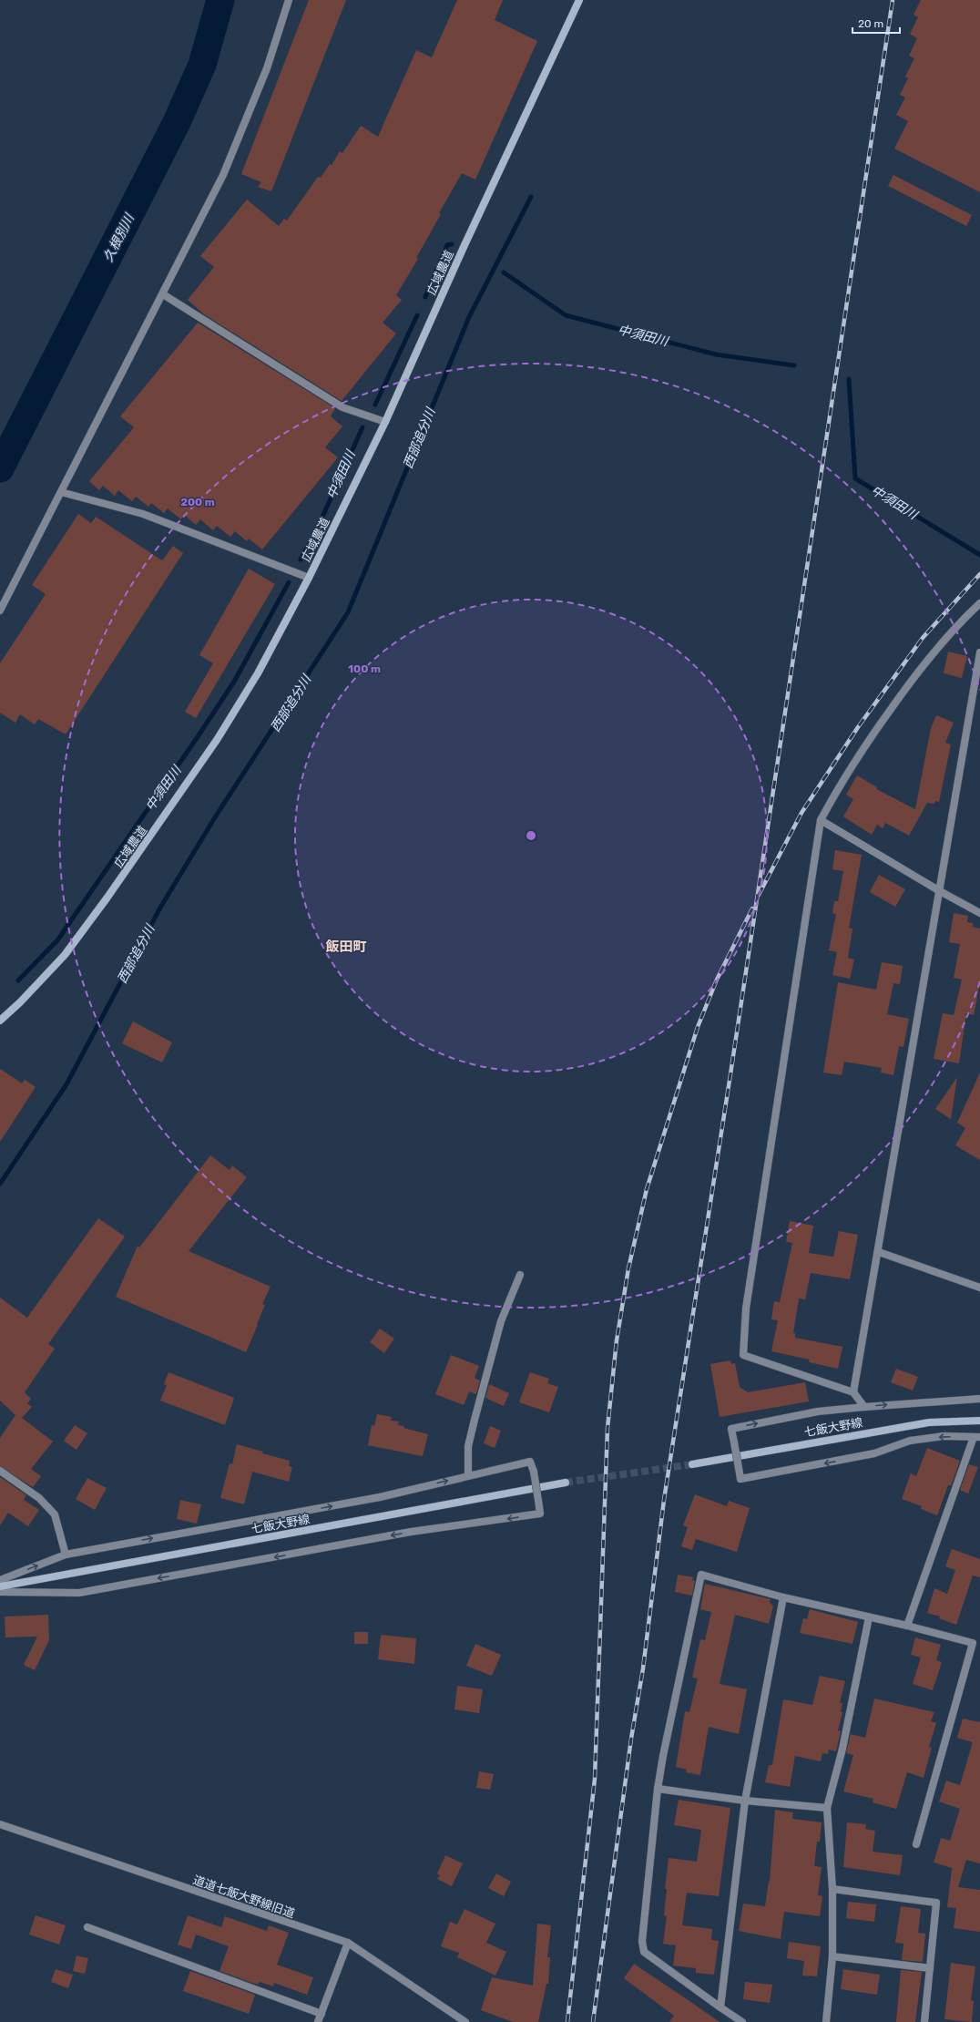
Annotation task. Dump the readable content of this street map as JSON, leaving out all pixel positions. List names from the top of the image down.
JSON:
{
  "streets": {
    "street": ["広域農道", "七飯大野線", "道道七飯大野線旧道"]
  },
  "districts": ["飯田町"],
  "water": ["久根別川", "中須田川", "西部追分川"],
  "scale_bar": "20 m",
  "rings": ["200 m", "100 m"]
}
